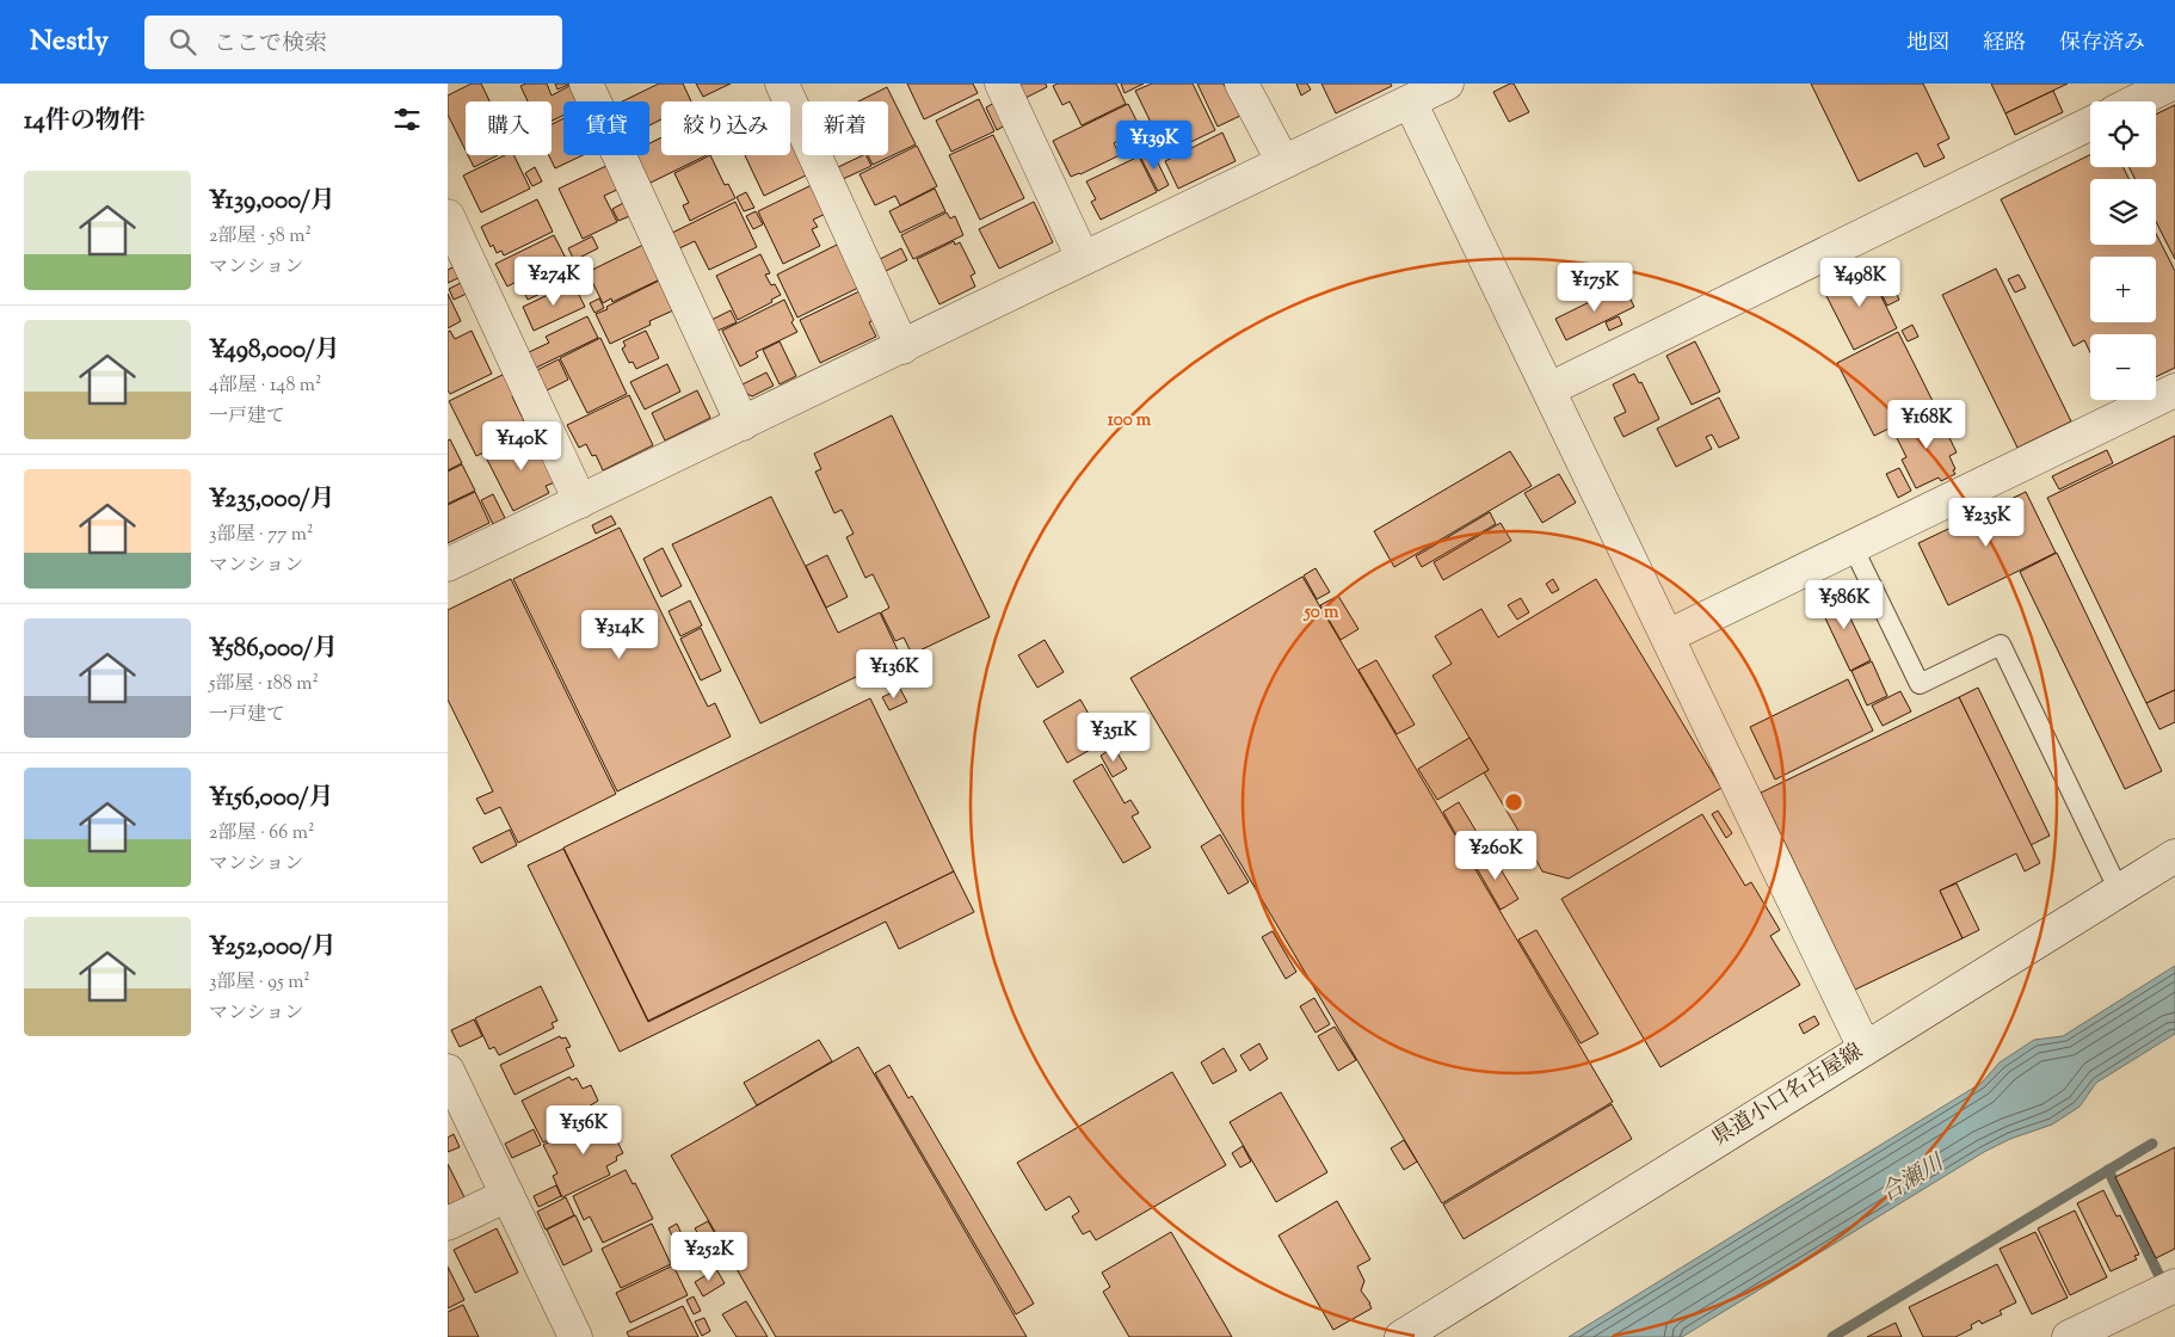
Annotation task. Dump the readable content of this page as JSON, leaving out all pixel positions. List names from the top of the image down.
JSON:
{
  "streets": {
    "street": ["県道小口名古屋線"]
  },
  "water": ["合瀬川"],
  "page": {
    "header": "Nestly",
    "search": "ここで検索",
    "nav": ["地図", "経路", "保存済み"],
    "heading": "14件の物件",
    "map_buttons": ["+", "−"],
    "chip": [
      "購入",
      "賃貸",
      "絞り込み",
      "新着"
    ],
    "price": [
      "¥139K",
      "¥274K",
      "¥498K",
      "¥175K",
      "¥168K",
      "¥140K",
      "¥235K",
      "¥586K",
      "¥314K",
      "¥136K",
      "¥351K",
      "¥260K",
      "¥156K",
      "¥252K"
    ],
    "list": [
      {
        "name": "¥139,000/月",
        "note": "2部屋 · 58 m² · マンション"
      },
      {
        "name": "¥498,000/月",
        "note": "4部屋 · 148 m² · 一戸建て"
      },
      {
        "name": "¥235,000/月",
        "note": "3部屋 · 77 m² · マンション"
      },
      {
        "name": "¥586,000/月",
        "note": "5部屋 · 188 m² · 一戸建て"
      },
      {
        "name": "¥156,000/月",
        "note": "2部屋 · 66 m² · マンション"
      },
      {
        "name": "¥252,000/月",
        "note": "3部屋 · 95 m² · マンション"
      }
    ]
  },
  "rings": ["100 m", "50 m"]
}
